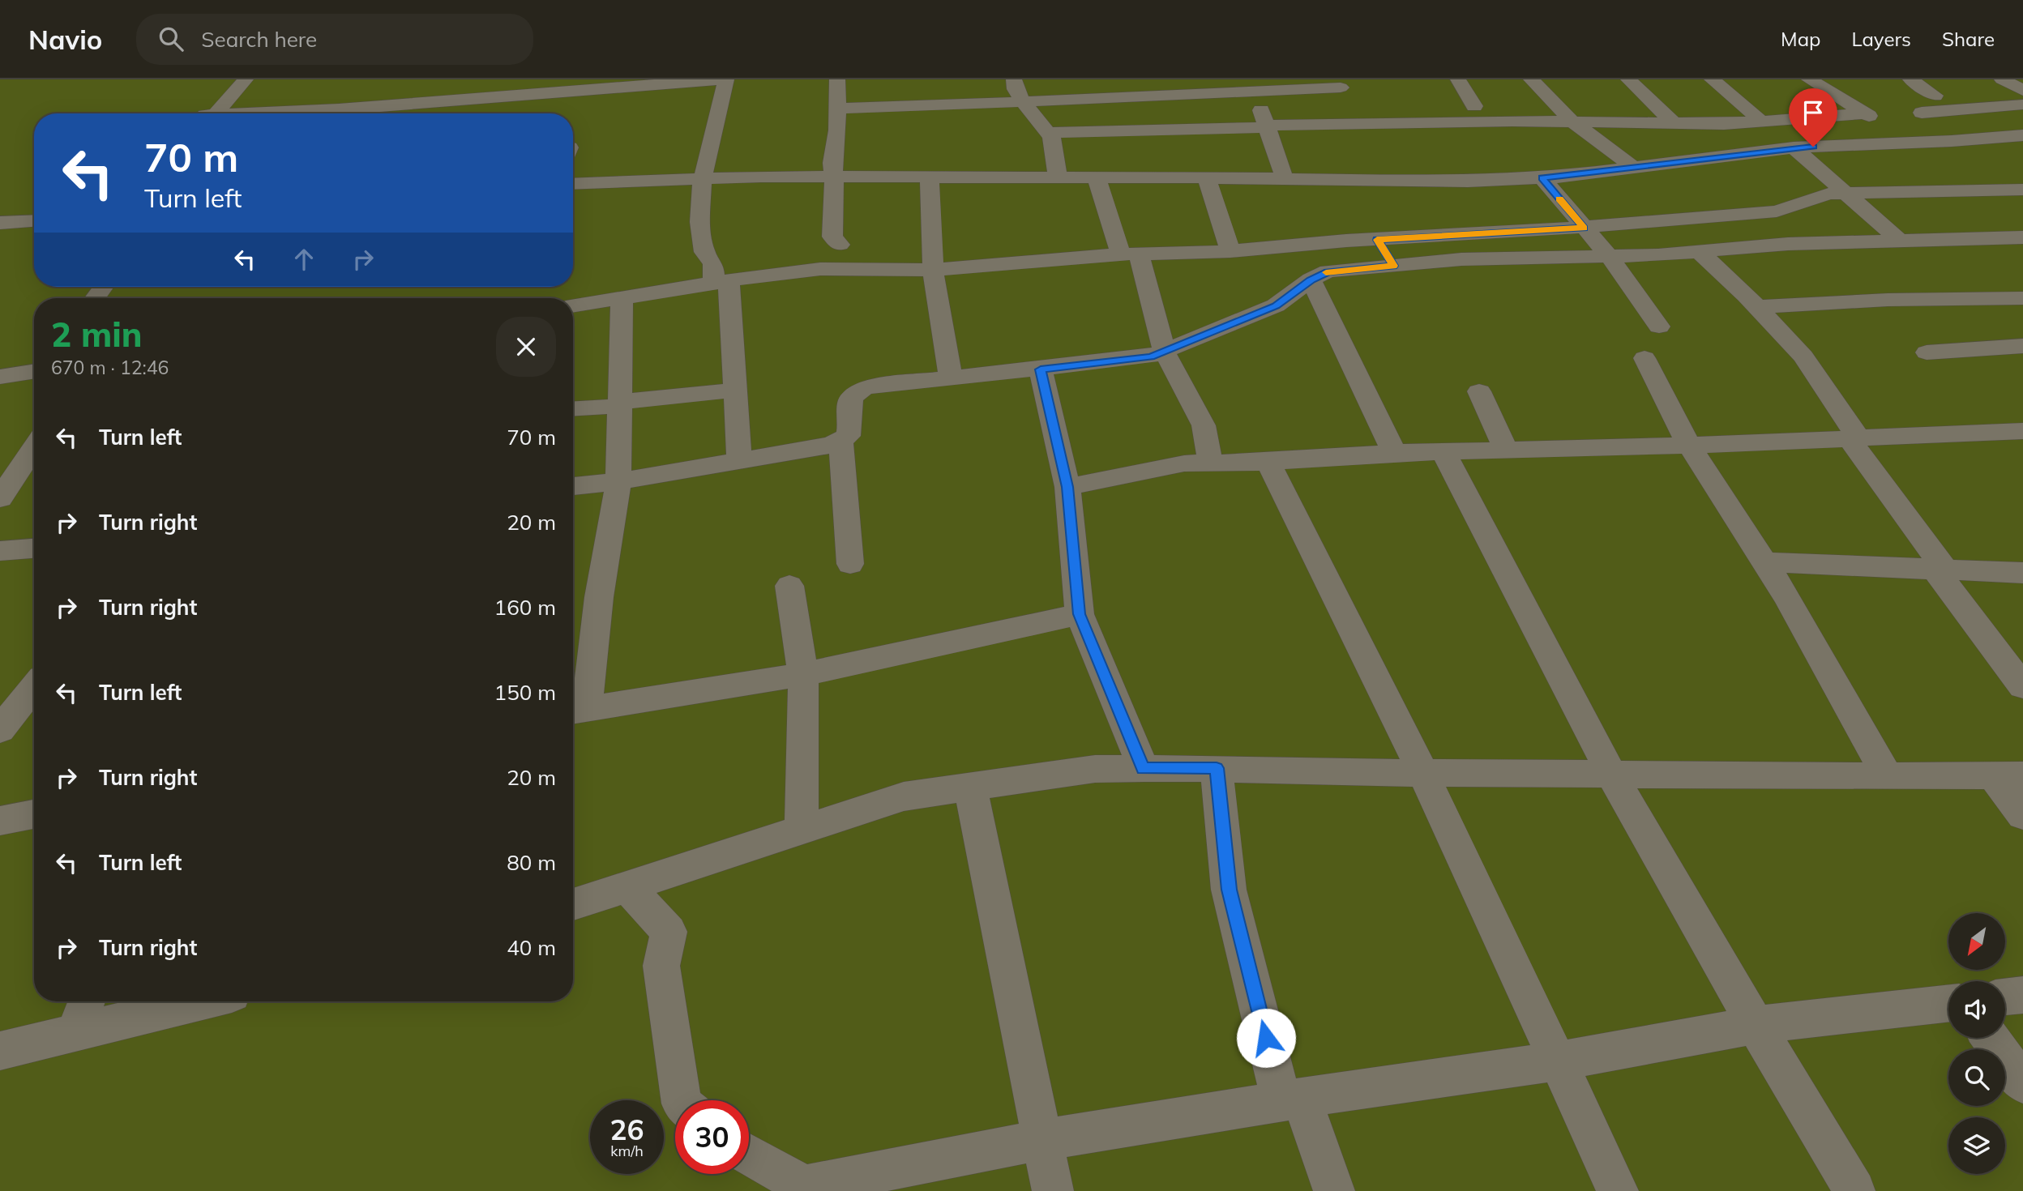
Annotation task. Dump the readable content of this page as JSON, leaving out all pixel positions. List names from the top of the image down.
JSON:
{
  "north": "bottom left",
  "page": {
    "header": "Navio",
    "search": "Search here",
    "nav": ["Map", "Layers", "Share"],
    "turn": ["70 m", "Turn left"],
    "heading": ["2 min", "670 m · 12:46"],
    "list": [
      {
        "name": "Turn left",
        "value": "70 m"
      },
      {
        "name": "Turn right",
        "value": "20 m"
      },
      {
        "name": "Turn right",
        "value": "160 m"
      },
      {
        "name": "Turn left",
        "value": "150 m"
      },
      {
        "name": "Turn right",
        "value": "20 m"
      },
      {
        "name": "Turn left",
        "value": "80 m"
      },
      {
        "name": "Turn right",
        "value": "40 m"
      }
    ],
    "speed": "26 km/h",
    "limit": "30"
  }
}
